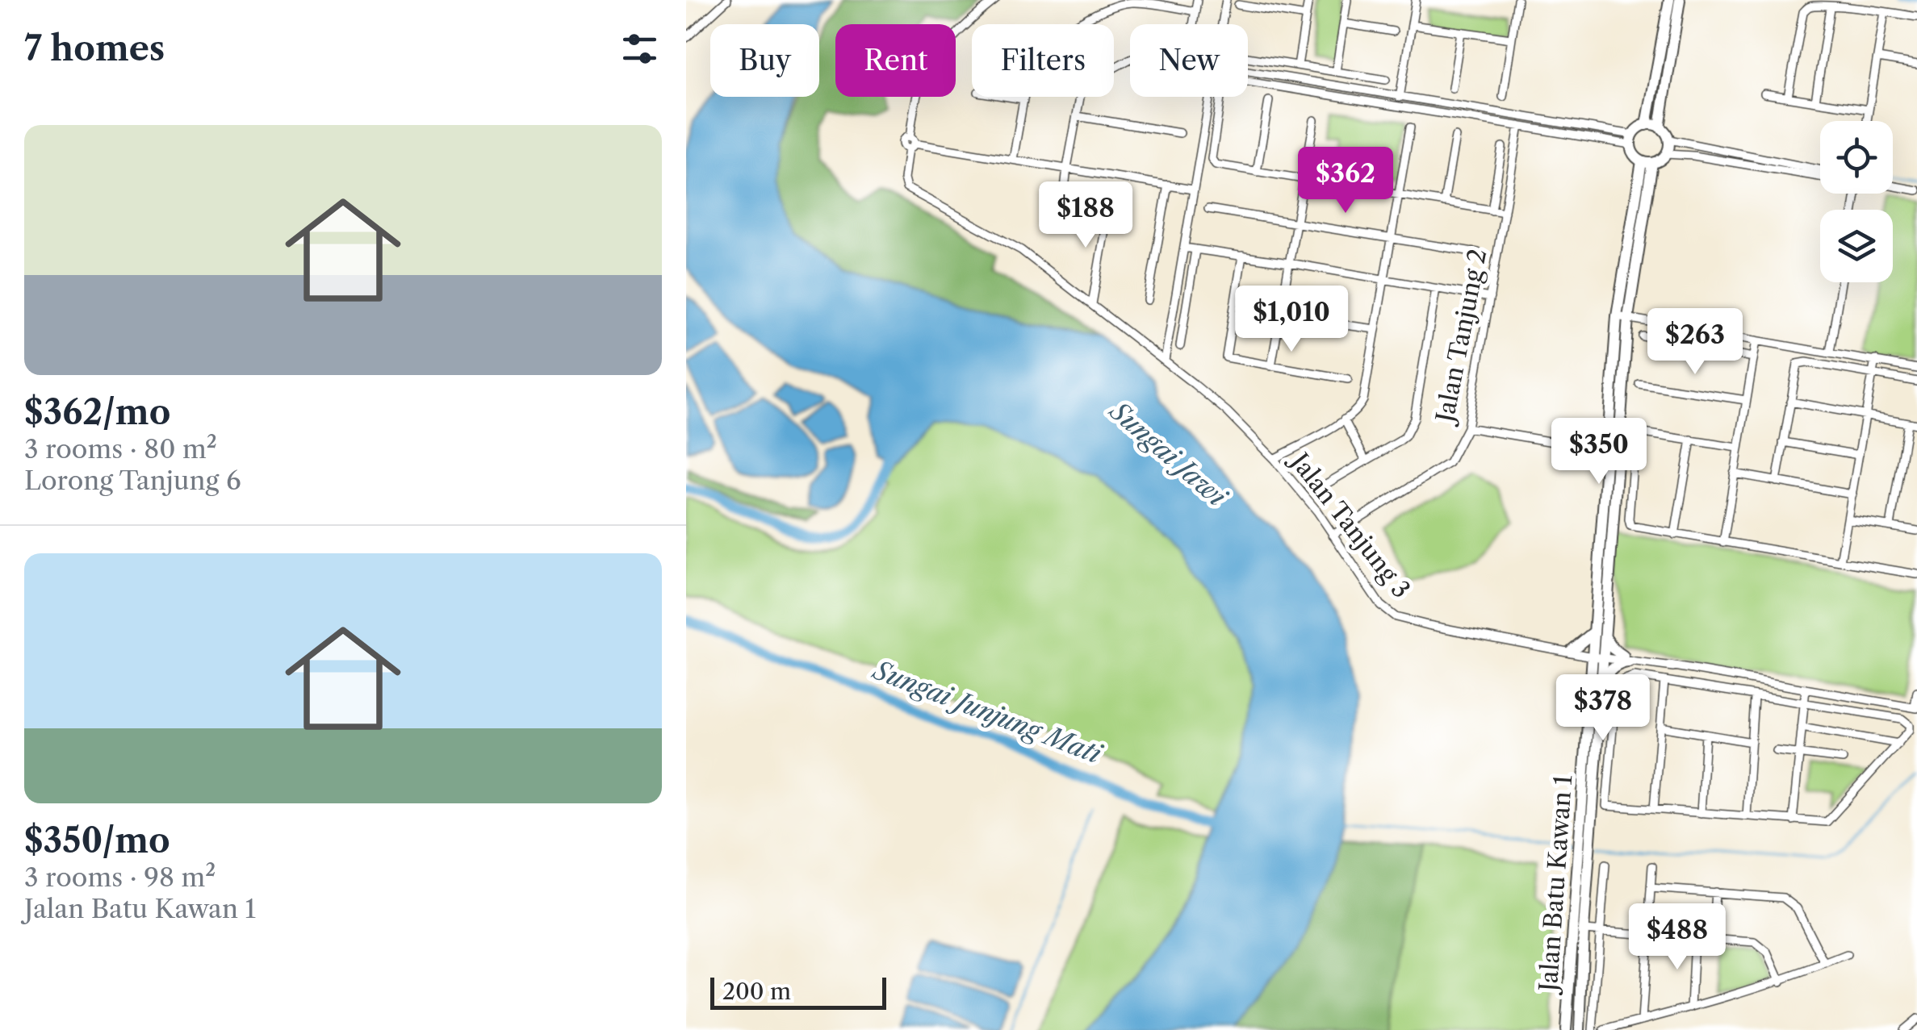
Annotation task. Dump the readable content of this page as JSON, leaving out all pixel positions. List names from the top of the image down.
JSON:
{
  "streets": {
    "street": ["Jalan Tanjung 2", "Jalan Tanjung 3", "Jalan Batu Kawan 1"]
  },
  "crossings": [
    ["Jalan Tanjung 2", "Jalan Tanjung 3"]
  ],
  "water": ["Sungai Jawi", "Sungai Junjung Mati"],
  "scale_bar": "200 m",
  "page": {
    "heading": "7 homes",
    "chip": [
      "Buy",
      "Rent",
      "Filters",
      "New"
    ],
    "list": [
      {
        "name": "$362/mo",
        "note": "3 rooms · 80 m² · Lorong Tanjung 6"
      },
      {
        "name": "$350/mo",
        "note": "3 rooms · 98 m² · Jalan Batu Kawan 1"
      }
    ],
    "price": [
      "$362",
      "$188",
      "$1,010",
      "$263",
      "$350",
      "$378",
      "$488"
    ],
    "scale": "200 m"
  }
}
